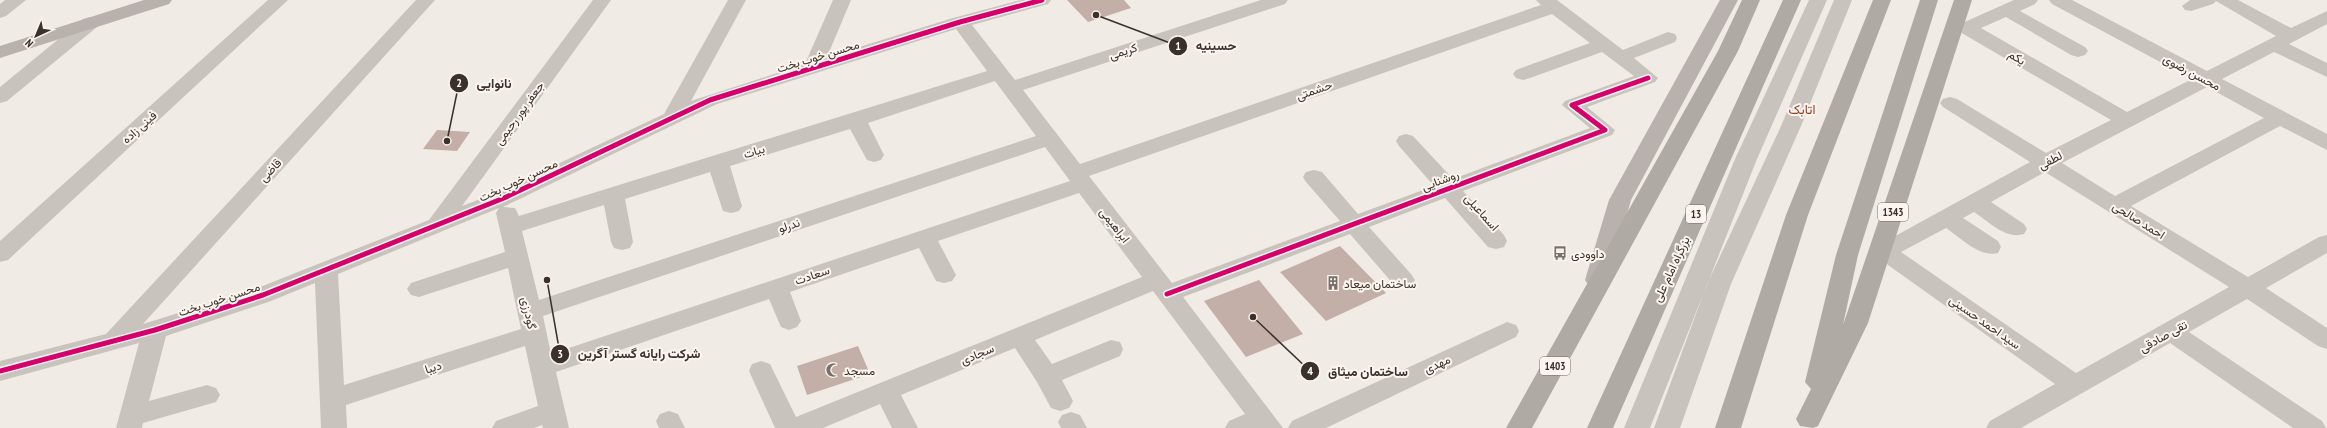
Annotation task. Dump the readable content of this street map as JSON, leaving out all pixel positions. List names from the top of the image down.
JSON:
{
  "streets": {
    "highway": [
      "1343",
      "13",
      "بزرگراه امام علی",
      "1403"
    ],
    "street": [
      "کریمی",
      "محسن خوب بخت",
      "یکم",
      "محسن رضوی",
      "حشمتی",
      "جعفر پور رحیمی",
      "فینی زاده",
      "بیات",
      "لطفی",
      "قاضی",
      "روشنایی",
      "اسماعیلی",
      "احمد صالحی",
      "ندرلو",
      "ابراهیمی",
      "سعادت",
      "گودرزی",
      "سید احمد حسینی",
      "تقی صادقی",
      "سجادی",
      "مهدی",
      "دیبا"
    ]
  },
  "crossings": [
    ["کریمی", "بیات"],
    ["کریمی", "ابراهیمی"],
    ["محسن خوب بخت", "جعفر پور رحیمی"],
    ["محسن خوب بخت", "قاضی"],
    ["محسن خوب بخت", "ابراهیمی"],
    ["محسن خوب بخت", "گودرزی"],
    ["یکم", "لطفی"],
    ["محسن رضوی", "لطفی"],
    ["حشمتی", "ابراهیمی"],
    ["حشمتی", "سعادت"],
    ["بیات", "ابراهیمی"],
    ["بیات", "گودرزی"],
    ["لطفی", "احمد صالحی"],
    ["لطفی", "سید احمد حسینی"],
    ["روشنایی", "اسماعیلی"],
    ["روشنایی", "ابراهیمی"],
    ["روشنایی", "سجادی"],
    ["احمد صالحی", "تقی صادقی"],
    ["ندرلو", "ابراهیمی"],
    ["ندرلو", "گودرزی"],
    ["ندرلو", "دیبا"],
    ["ابراهیمی", "سعادت"],
    ["ابراهیمی", "سجادی"],
    ["سعادت", "گودرزی"],
    ["گودرزی", "دیبا"],
    ["سید احمد حسینی", "تقی صادقی"]
  ],
  "districts": ["اتابک"],
  "places": {
    "other": [
      "حسینیه",
      "نانوایی",
      "شرکت رایانه گستر آگرین",
      "ساختمان میثاق"
    ],
    "bus stop": ["داوودی"],
    "building": ["ساختمان میعاد"],
    "mosque": ["مسجد"]
  },
  "north": "bottom left"
}
